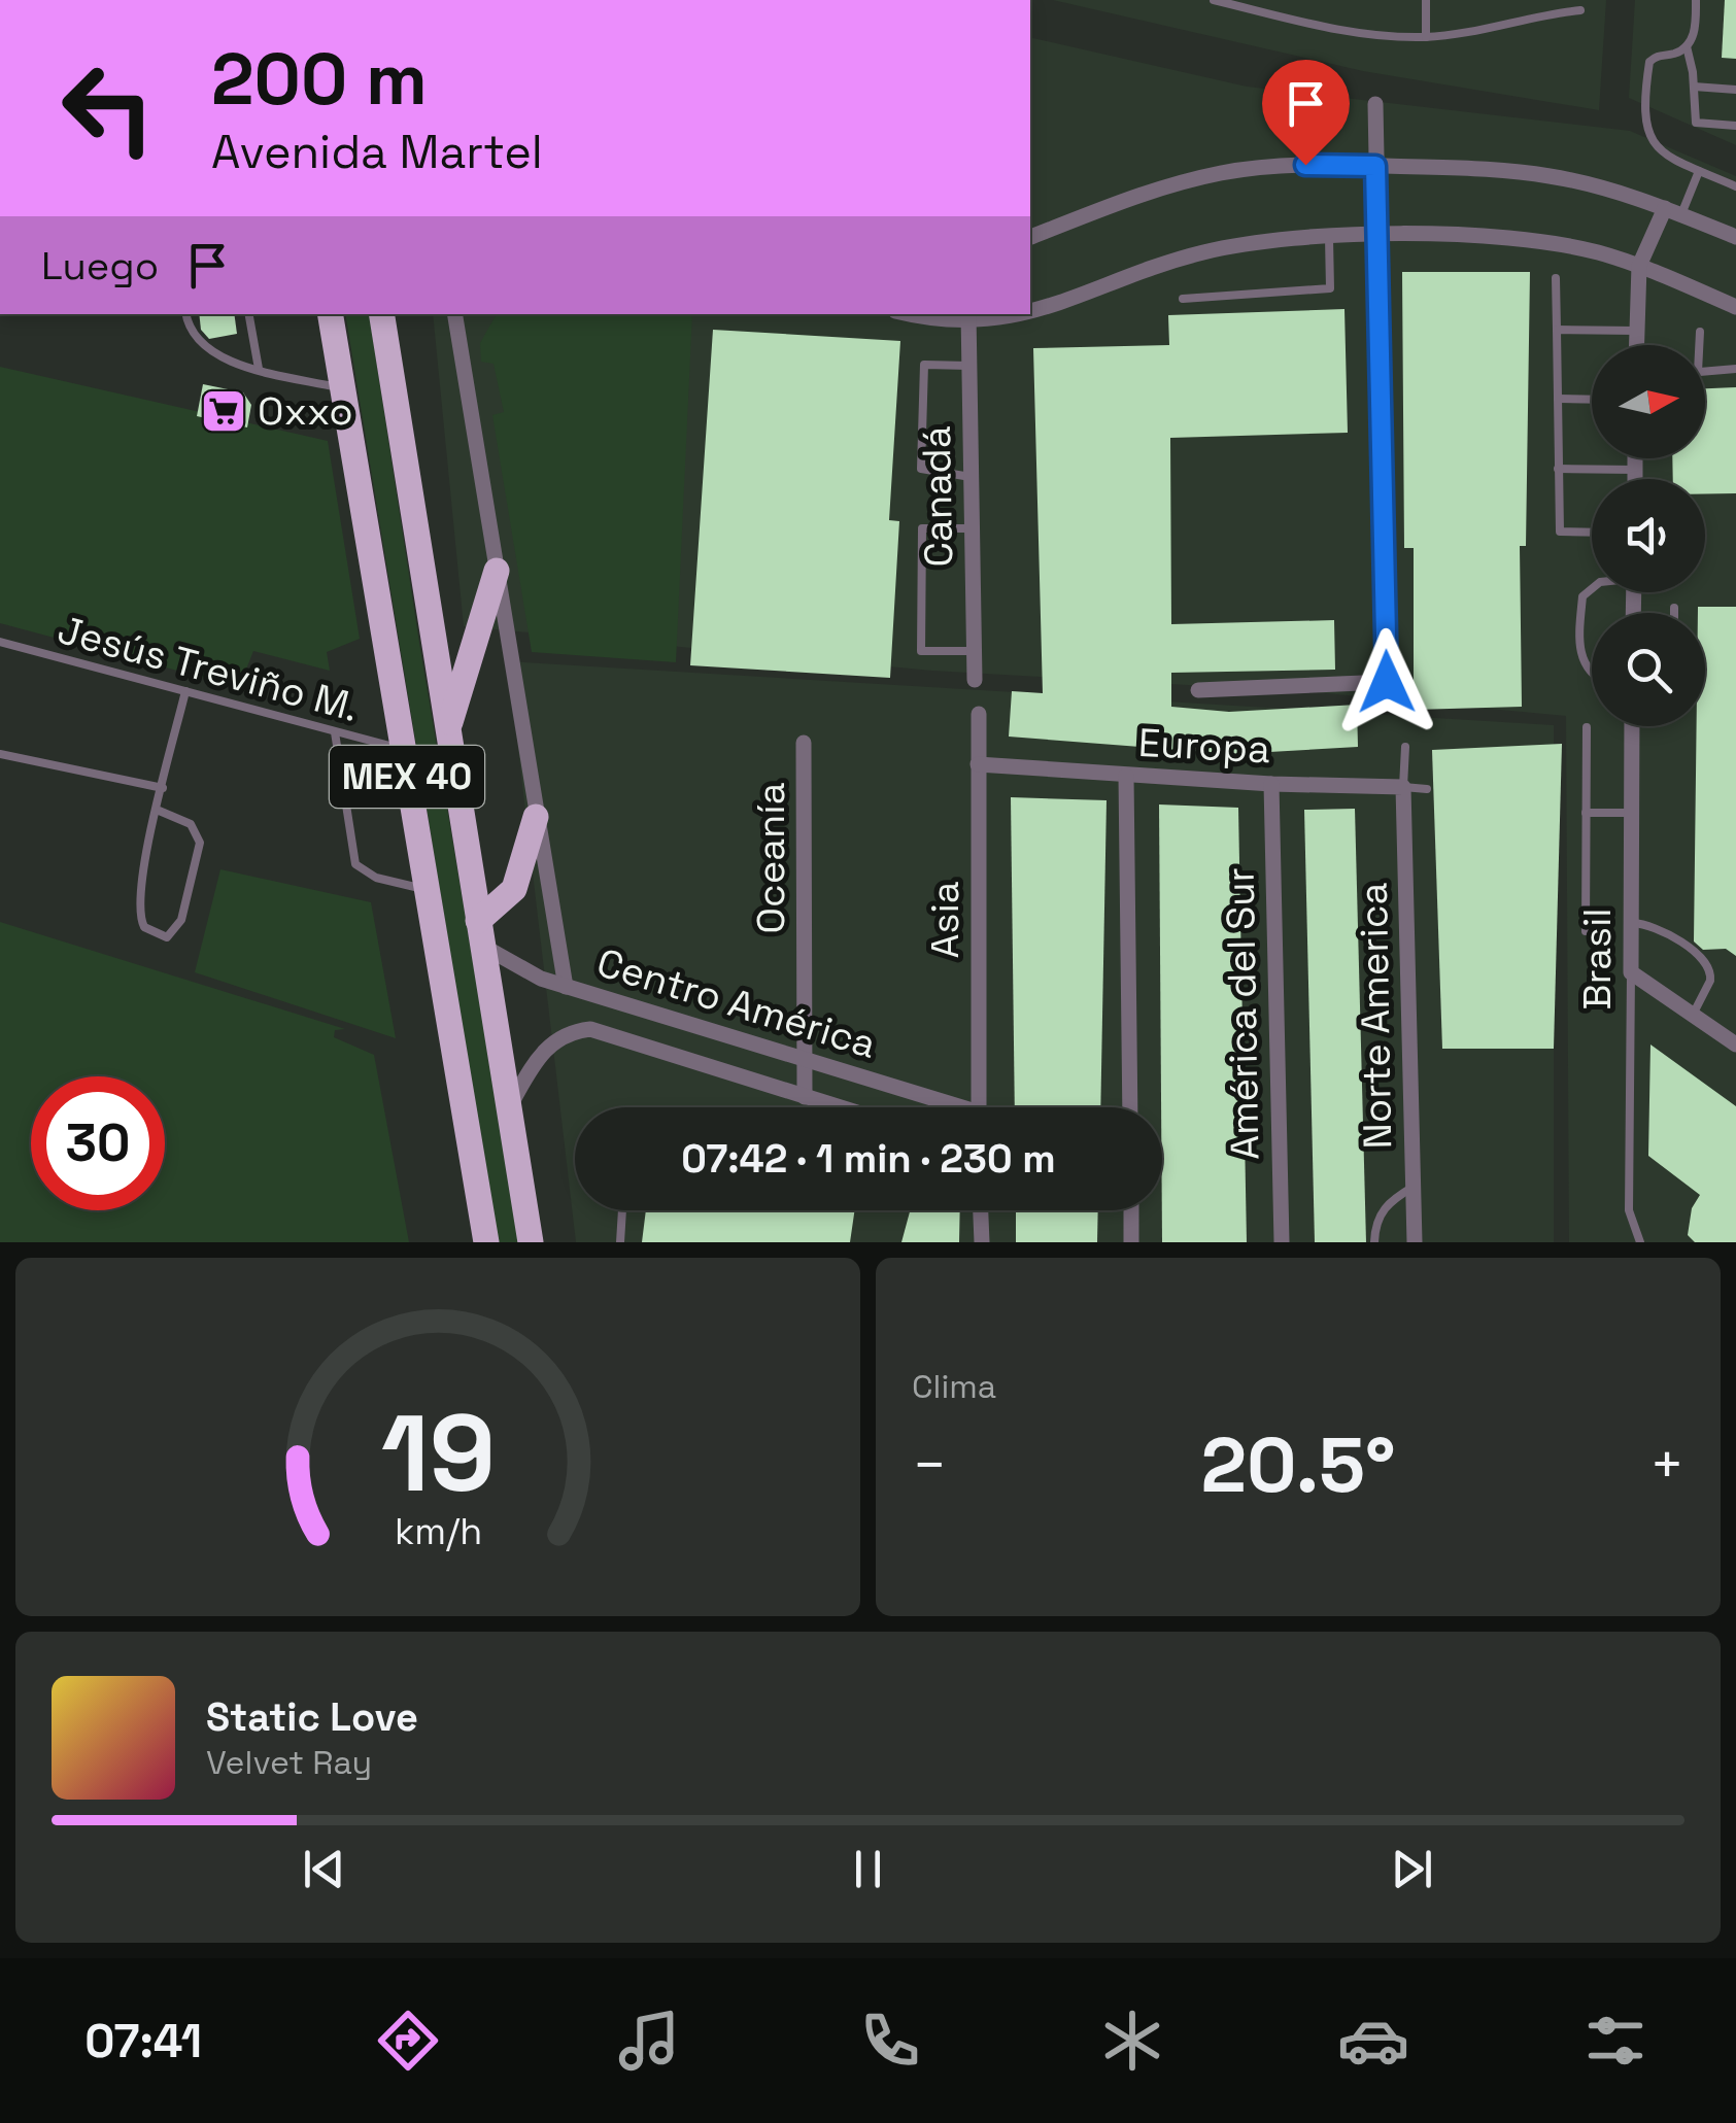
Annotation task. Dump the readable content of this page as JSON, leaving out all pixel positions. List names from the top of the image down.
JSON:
{
  "streets": {
    "main road": ["MEX 40"],
    "street": [
      "Canadá",
      "Europa",
      "Oceanía",
      "Asia",
      "Brasil",
      "Centro América",
      "América del Sur",
      "Norte America"
    ],
    "lane": ["Jesús Treviño M."]
  },
  "crossings": [
    ["Jesús Treviño M.", "MEX 40"],
    ["Europa", "Asia"],
    ["Europa", "América del Sur"],
    ["Europa", "Norte America"],
    ["MEX 40", "Centro América"],
    ["Oceanía", "Centro América"]
  ],
  "places": {
    "supermarket": ["Oxxo"]
  },
  "north": "right",
  "page": {
    "turn": ["200 m", "Avenida Martel"],
    "then": "Luego",
    "limit": "30",
    "trip": "07:42 · 1 min · 230 m",
    "tile": "Clima",
    "heat": ["−", "20.5°", "+"],
    "song": ["Static Love", "Velvet Ray"],
    "tabs": "07:41",
    "gauge": ["19", "km/h"]
  }
}
